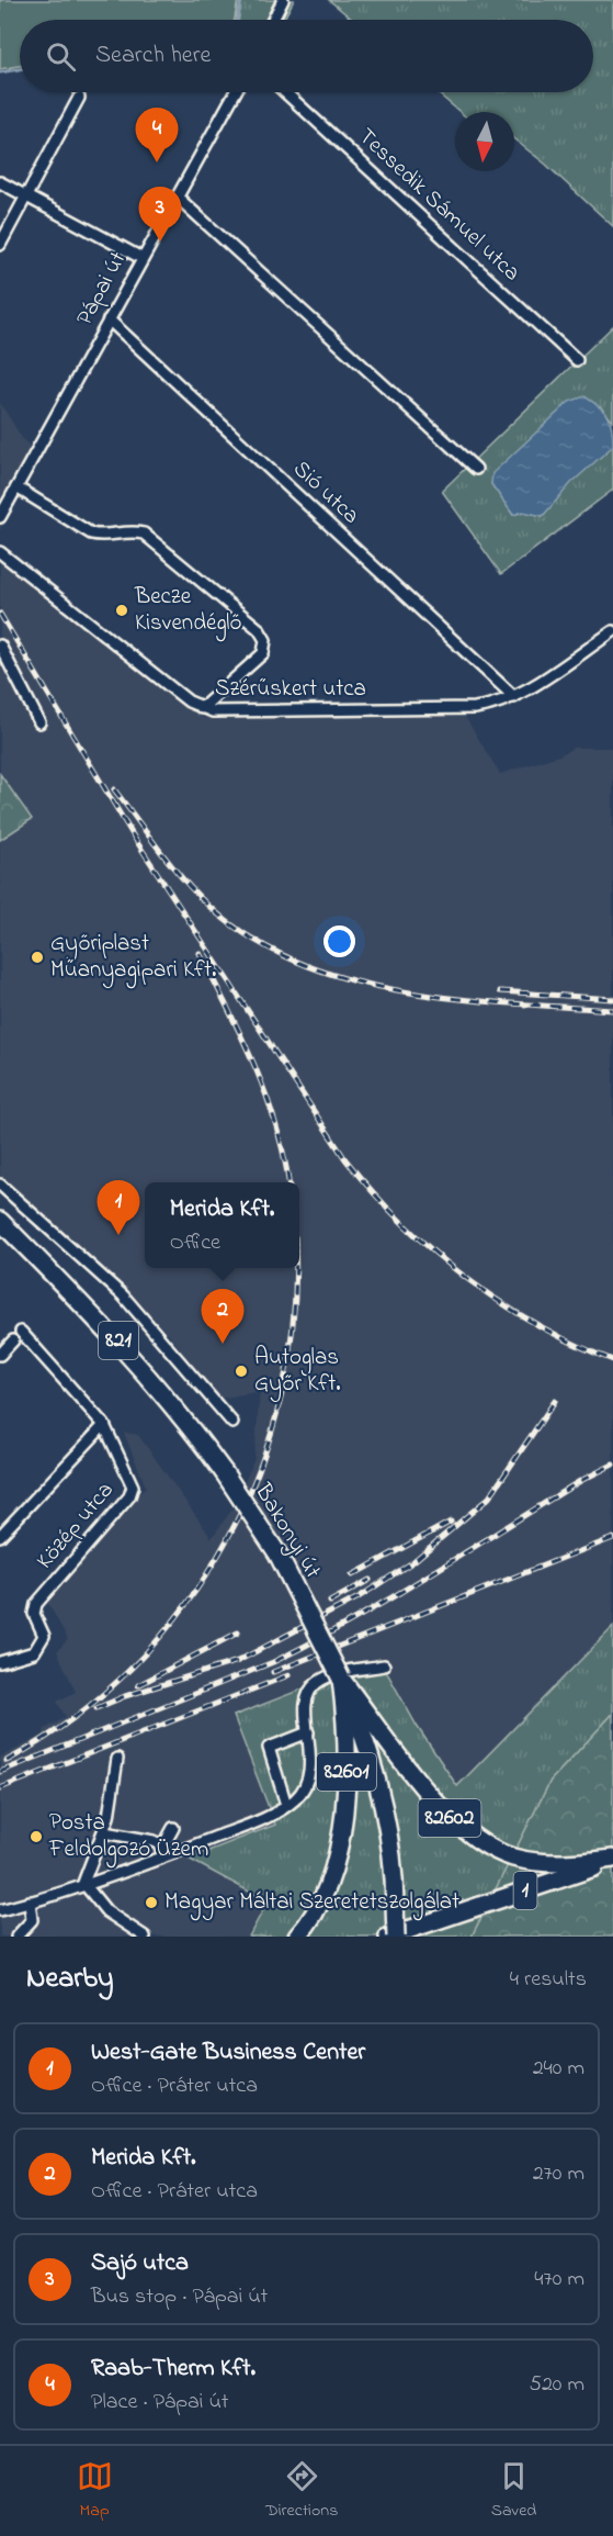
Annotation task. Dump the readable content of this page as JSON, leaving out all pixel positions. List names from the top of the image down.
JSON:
{
  "streets": {
    "main road": [
      "821",
      "Bakonyi út",
      "82601",
      "82602",
      "1"
    ],
    "street": [
      "Tessedik Sámuel utca",
      "Pápai út",
      "Sió utca",
      "Szérűskert utca",
      "Közép utca"
    ]
  },
  "crossings": [
    ["Pápai út", "Sió utca"],
    ["Sió utca", "Szérűskert utca"],
    ["Bakonyi út", "82601"],
    ["Bakonyi út", "82602"],
    ["82601", "82602"],
    ["82602", "1"]
  ],
  "places": [
    "Becze Kisvendéglő",
    "Győriplast Műanyagipari Kft.",
    "Autoglas Győr Kft.",
    "Posta Feldolgozó Üzem",
    "Magyar Máltai Szeretetszolgálat"
  ],
  "north": "bottom",
  "page": {
    "search": "Search here",
    "pins": [
      "4",
      "3",
      "1",
      "2"
    ],
    "popup": ["Merida Kft.", "Office"],
    "heading": ["Nearby", "4 results"],
    "list": [
      {
        "mark": "1",
        "name": "West-Gate Business Center",
        "note": "Office · Práter utca",
        "value": "240 m"
      },
      {
        "mark": "2",
        "name": "Merida Kft.",
        "note": "Office · Práter utca",
        "value": "270 m"
      },
      {
        "mark": "3",
        "name": "Sajó utca",
        "note": "Bus stop · Pápai út",
        "value": "470 m"
      },
      {
        "mark": "4",
        "name": "Raab-Therm Kft.",
        "note": "Place · Pápai út",
        "value": "520 m"
      }
    ],
    "nav": ["Map", "Directions", "Saved"]
  }
}
